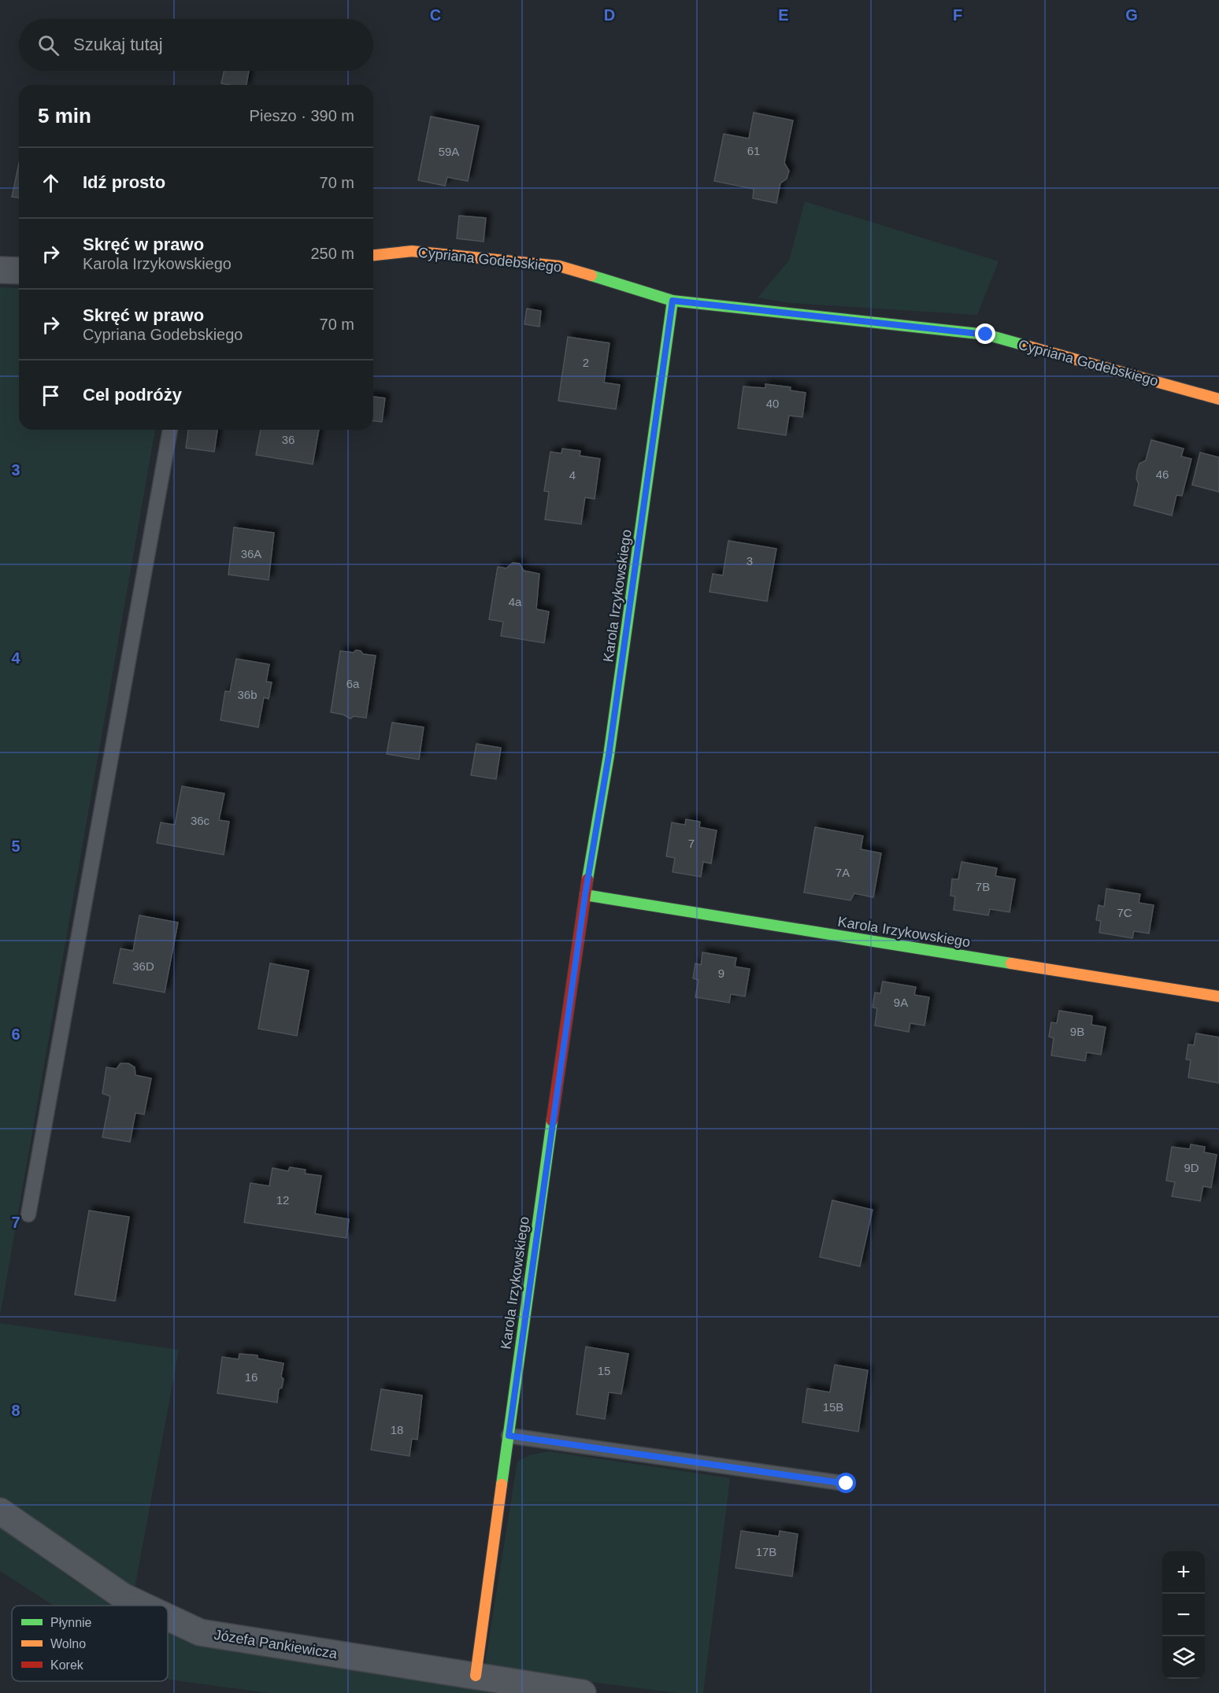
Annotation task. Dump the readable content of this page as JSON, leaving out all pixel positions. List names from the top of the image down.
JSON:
{
  "streets": {
    "street": ["Cypriana Godebskiego", "Karola Irzykowskiego", "Józefa Pankiewicza"]
  },
  "crossings": [
    ["Cypriana Godebskiego", "Karola Irzykowskiego"],
    ["Karola Irzykowskiego", "Józefa Pankiewicza"]
  ],
  "house_numbers": [
    "61",
    "59A",
    "2",
    "40",
    "36",
    "46",
    "4",
    "36A",
    "3",
    "4a",
    "6a",
    "36b",
    "36c",
    "7",
    "7A",
    "7B",
    "7C",
    "36D",
    "9",
    "9A",
    "9B",
    "9D",
    "12",
    "15",
    "16",
    "15B",
    "18",
    "17B"
  ],
  "legend": ["Płynnie", "Wolno", "Korek"],
  "page": {
    "search": "Szukaj tutaj",
    "heading": ["5 min", "Pieszo · 390 m"],
    "list": [
      ["Idź prosto", "70 m"],
      ["Skręć w prawo", "Karola Irzykowskiego", "250 m"],
      ["Skręć w prawo", "Cypriana Godebskiego", "70 m"],
      "Cel podróży"
    ],
    "map_buttons": ["+", "−"]
  },
  "grid": {
    "columns": [
      "C",
      "D",
      "E",
      "F",
      "G"
    ],
    "rows": [
      "3",
      "4",
      "5",
      "6",
      "7",
      "8"
    ]
  }
}
